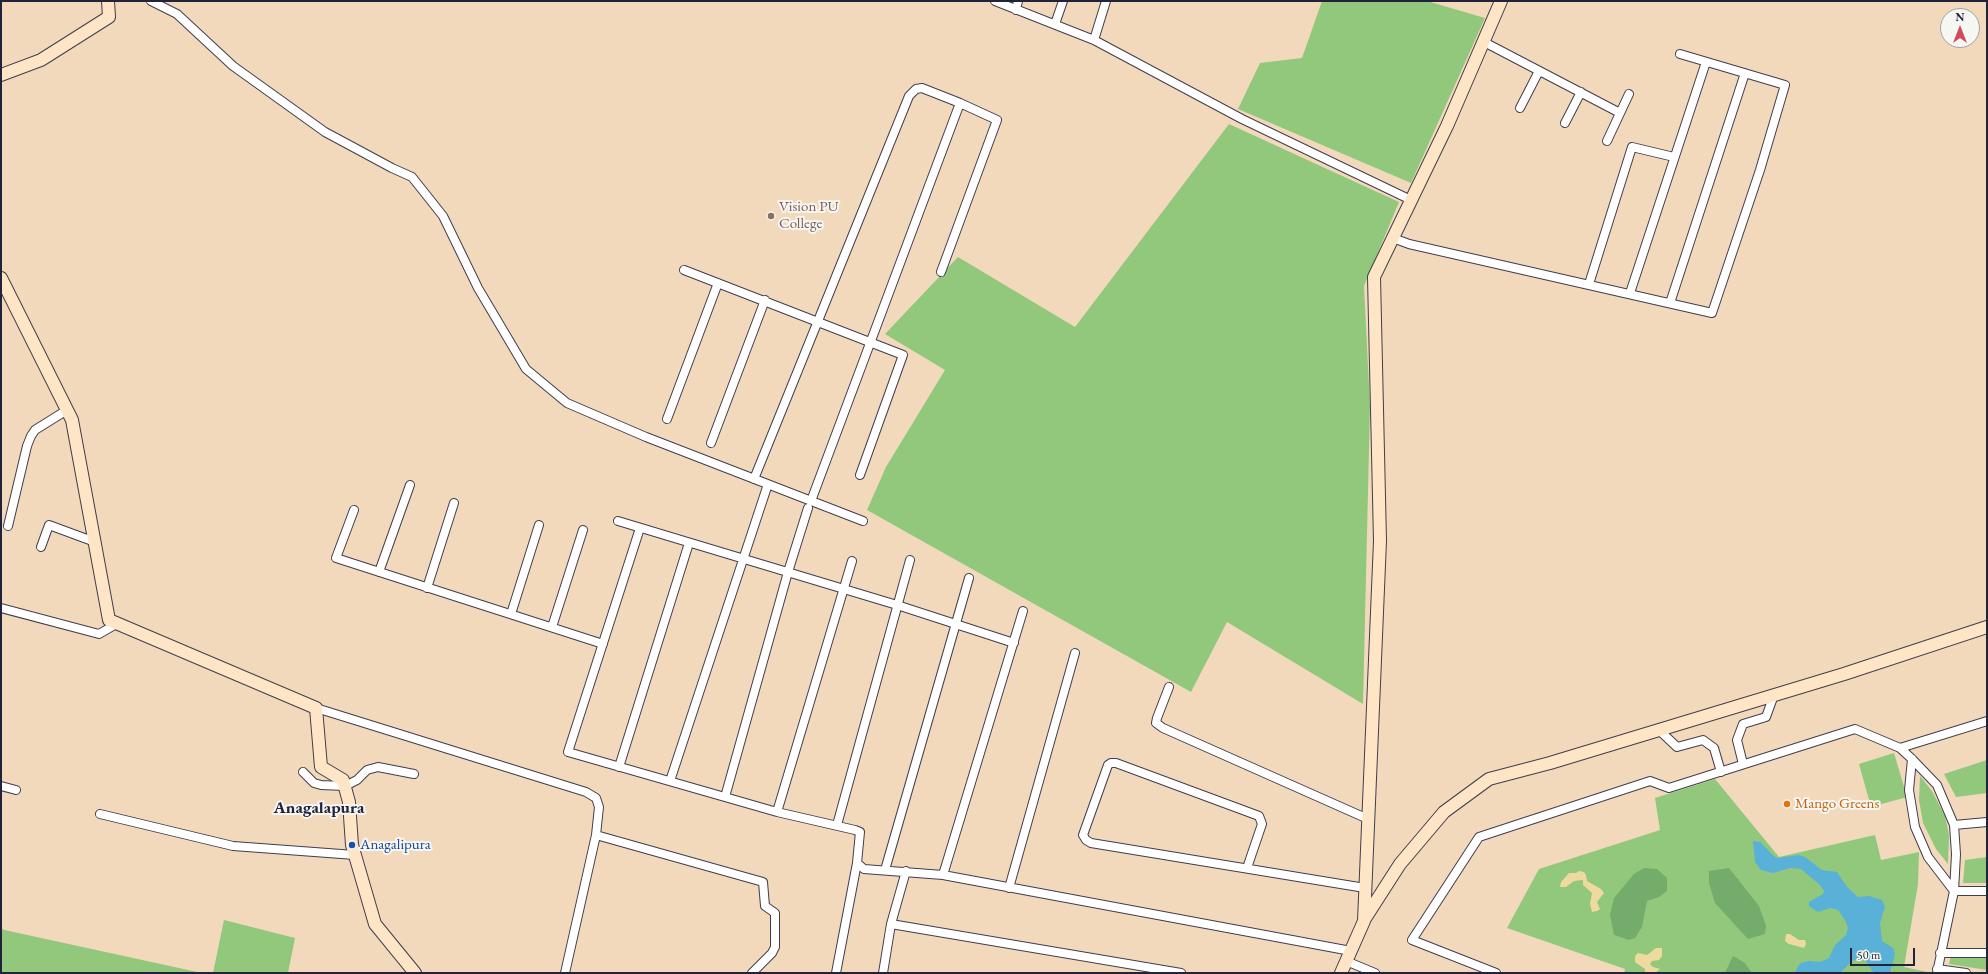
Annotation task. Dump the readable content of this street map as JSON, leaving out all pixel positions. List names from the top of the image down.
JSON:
{
  "districts": ["Anagalapura"],
  "places": ["Vision PU College", "Mango Greens", "Anagalipura"],
  "scale_bar": "50 m",
  "north": "top"
}
